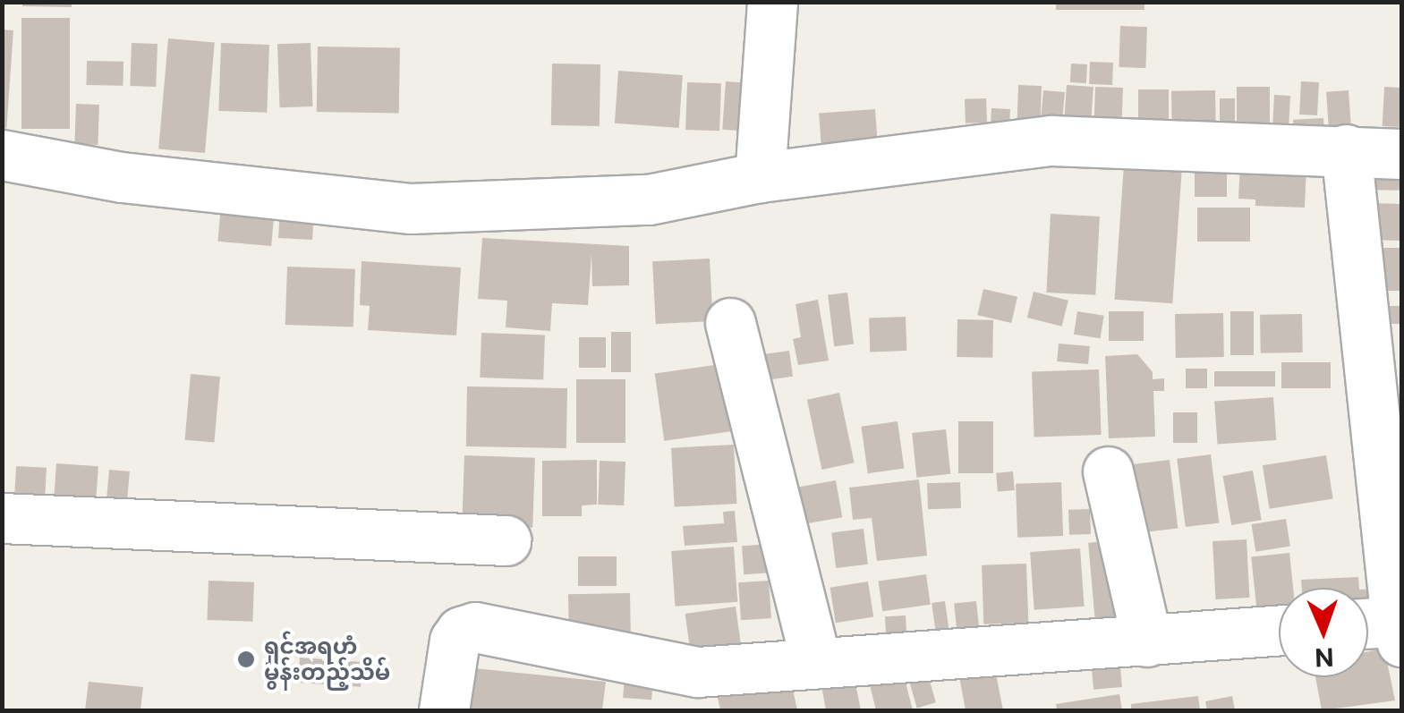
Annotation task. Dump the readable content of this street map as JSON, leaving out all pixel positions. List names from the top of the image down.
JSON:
{
  "places": ["ရှင်အရဟံ မွန်းတည့်သိမ်"],
  "north": "bottom"
}
